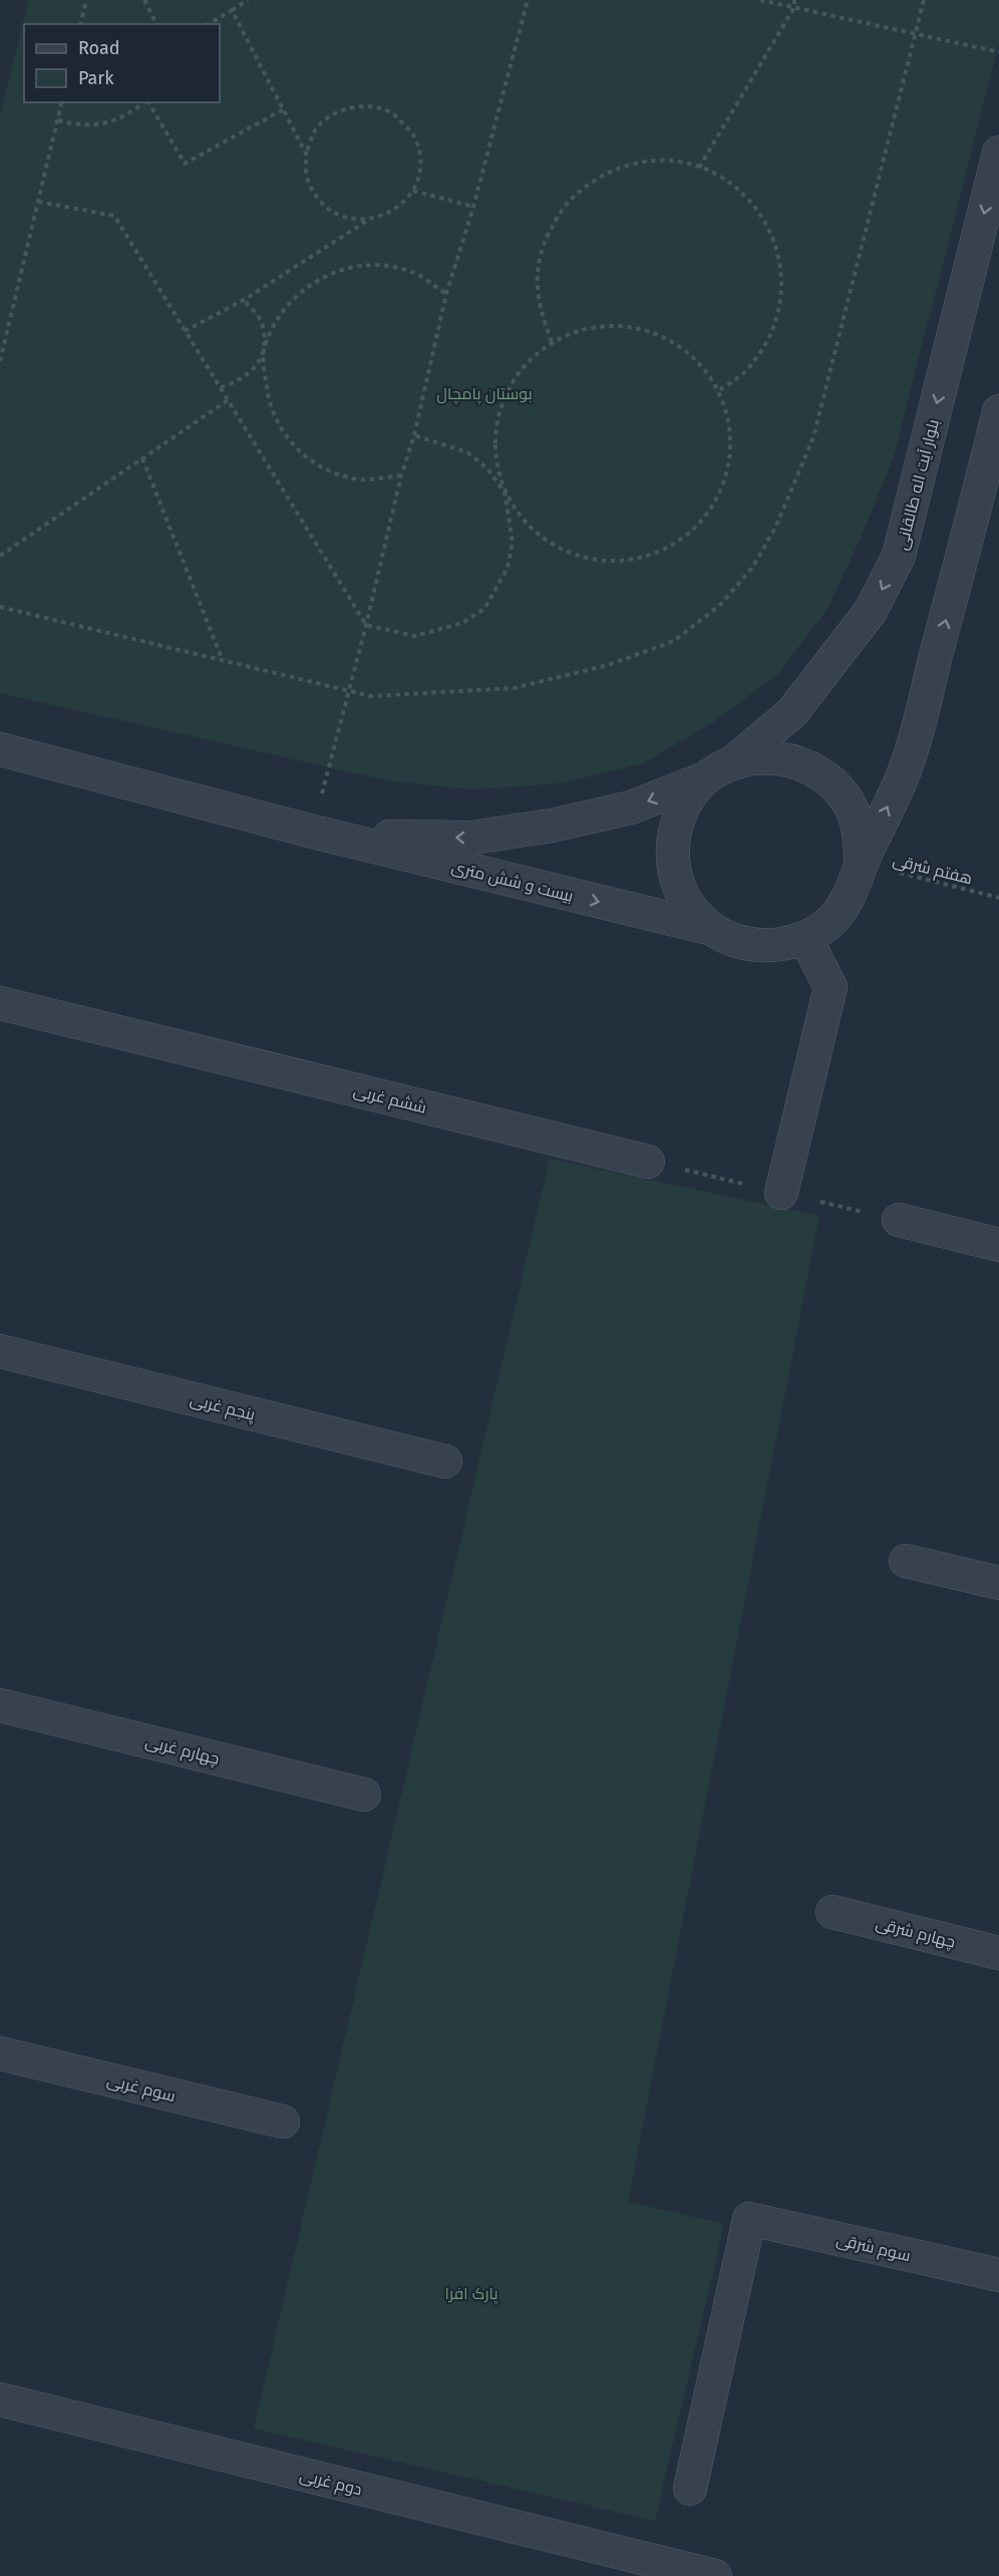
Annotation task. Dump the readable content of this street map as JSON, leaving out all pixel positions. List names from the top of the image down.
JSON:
{
  "streets": {
    "street": [
      "بلوار آیت اله طالقانی",
      "بیست و شش متری",
      "ششم غربی",
      "پنجم غربی",
      "چهارم غربی",
      "چهارم شرقی",
      "سوم غربی",
      "سوم شرقی",
      "دوم غربی"
    ],
    "path": ["هفتم شرقی"]
  },
  "crossings": [
    ["بلوار آیت اله طالقانی", "هفتم شرقی"],
    ["بلوار آیت اله طالقانی", "بیست و شش متری"],
    ["هفتم شرقی", "بیست و شش متری"]
  ],
  "parks": ["بوستان پامچال", "پارک افرا"],
  "legend": ["Road", "Park"]
}
